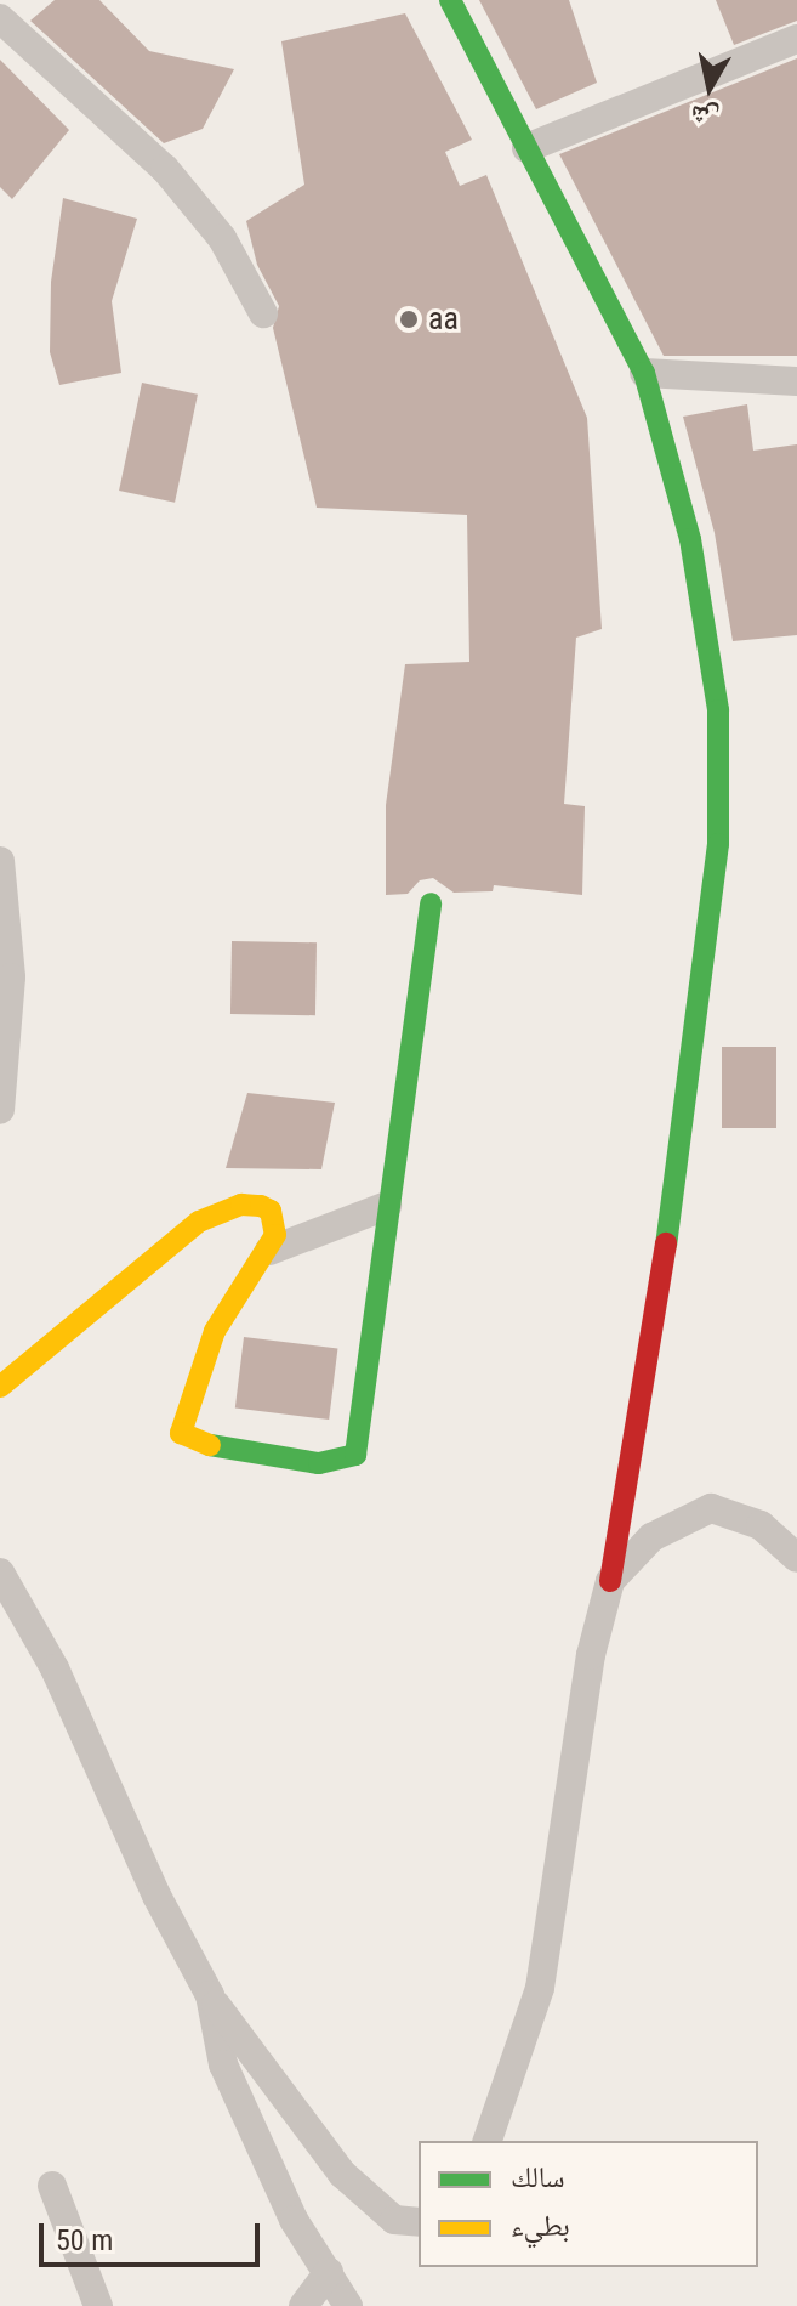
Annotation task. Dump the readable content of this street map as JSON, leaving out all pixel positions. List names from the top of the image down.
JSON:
{
  "places": ["aa"],
  "legend": ["سالك", "بطيء"],
  "scale_bar": "50 m",
  "north": "bottom"
}
